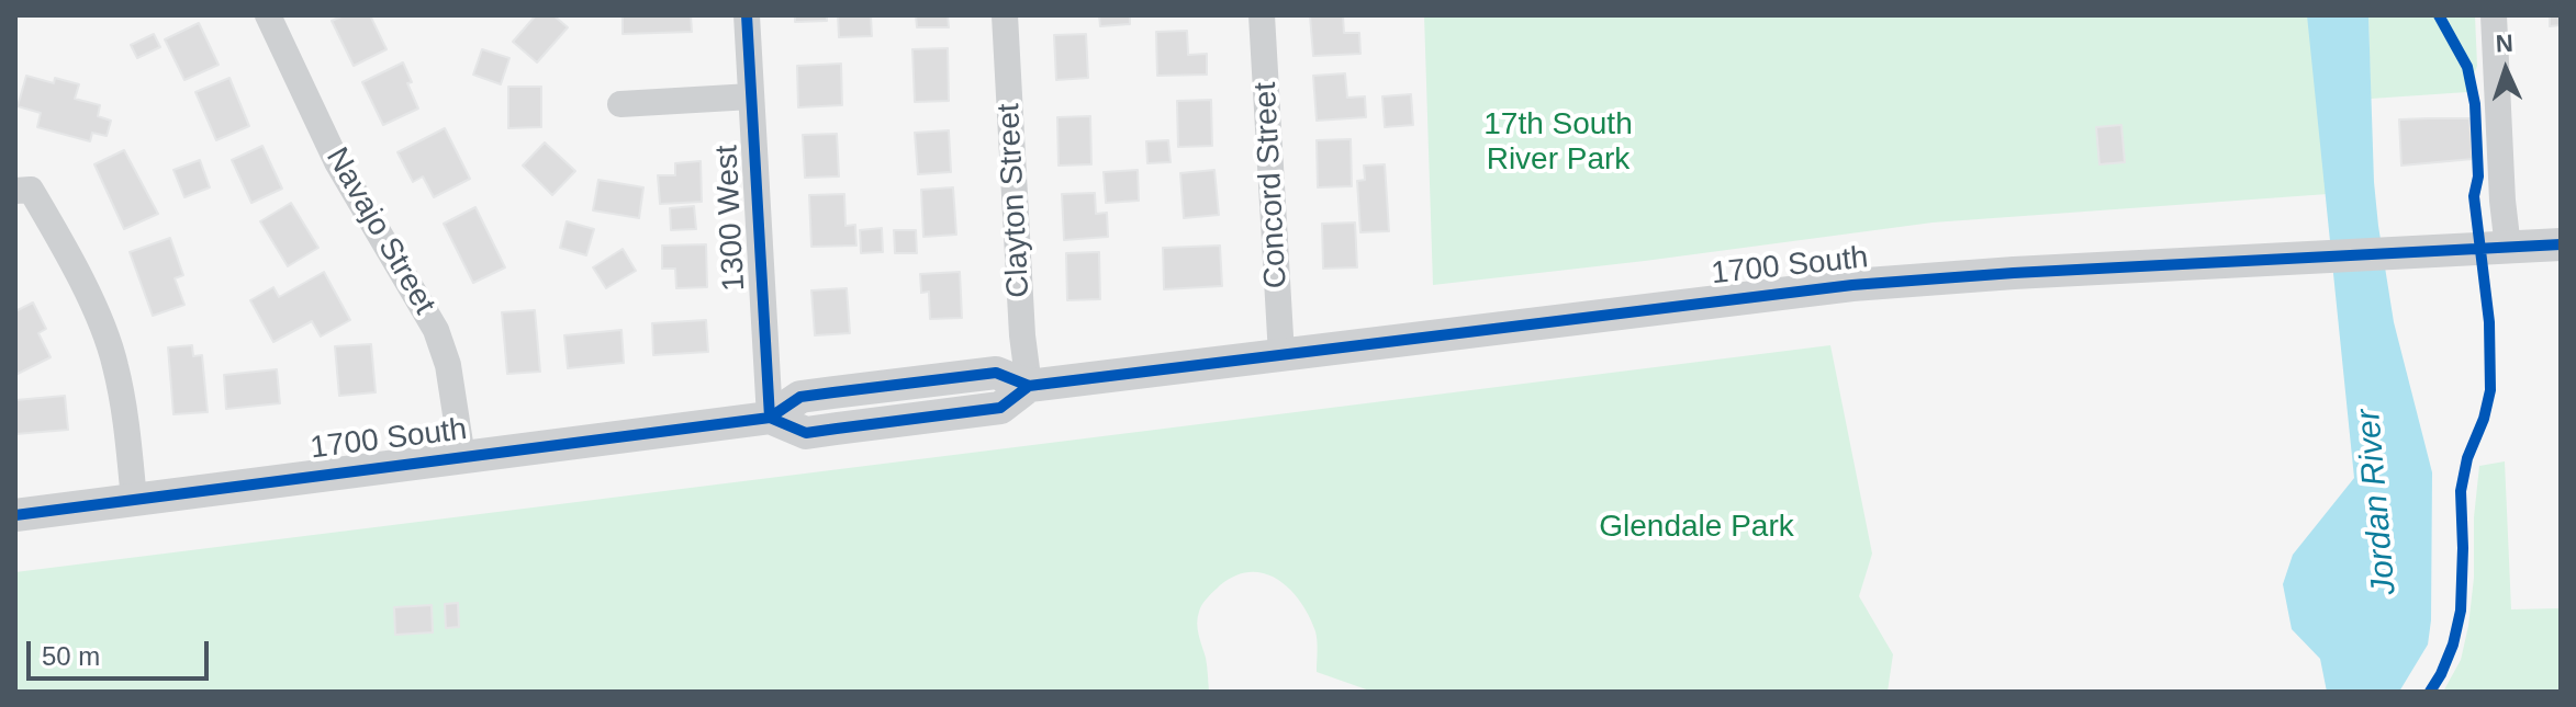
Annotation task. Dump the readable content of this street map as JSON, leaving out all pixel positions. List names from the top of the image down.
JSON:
{
  "streets": {
    "street": [
      "Concord Street",
      "Clayton Street",
      "1300 West",
      "Navajo Street",
      "1700 South"
    ]
  },
  "crossings": [
    ["Concord Street", "1700 South"],
    ["Clayton Street", "1700 South"],
    ["1300 West", "1700 South"],
    ["Navajo Street", "1700 South"]
  ],
  "water": ["Jordan River"],
  "parks": ["17th South River Park", "Glendale Park"],
  "scale_bar": "50 m",
  "north": "top"
}
